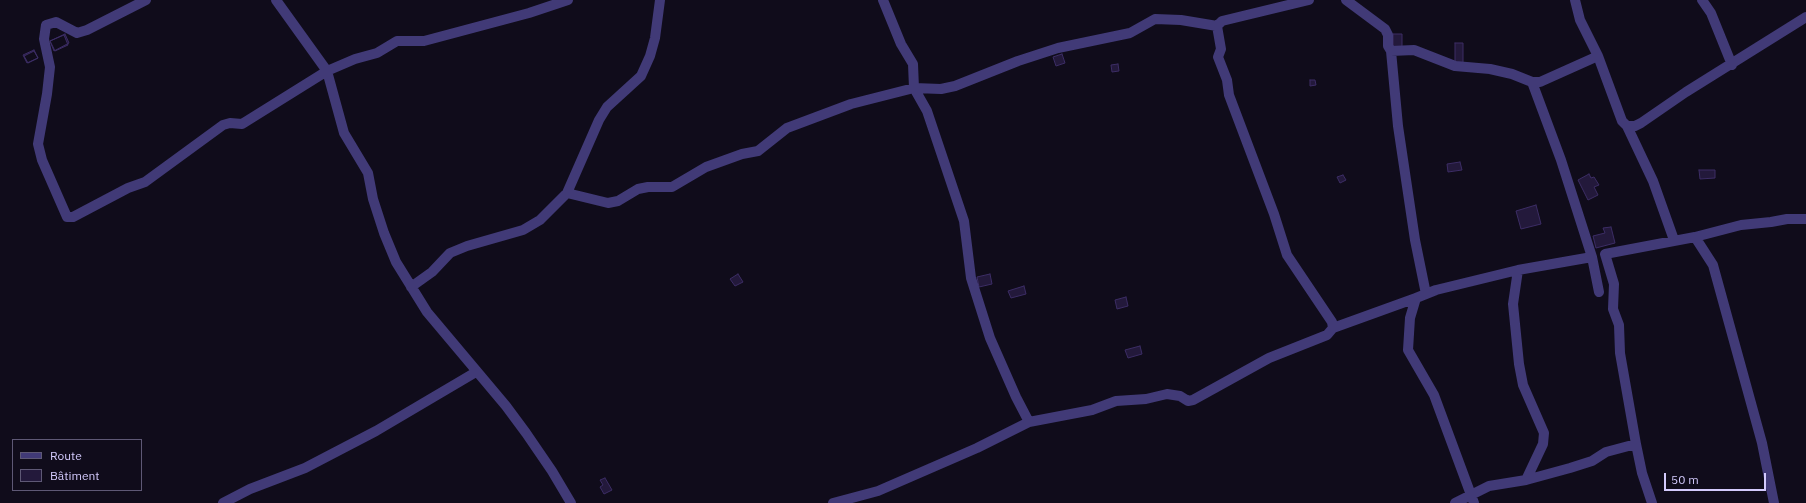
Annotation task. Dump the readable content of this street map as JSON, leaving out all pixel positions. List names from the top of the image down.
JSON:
{
  "legend": ["Route", "Bâtiment"],
  "scale_bar": "50 m"
}
